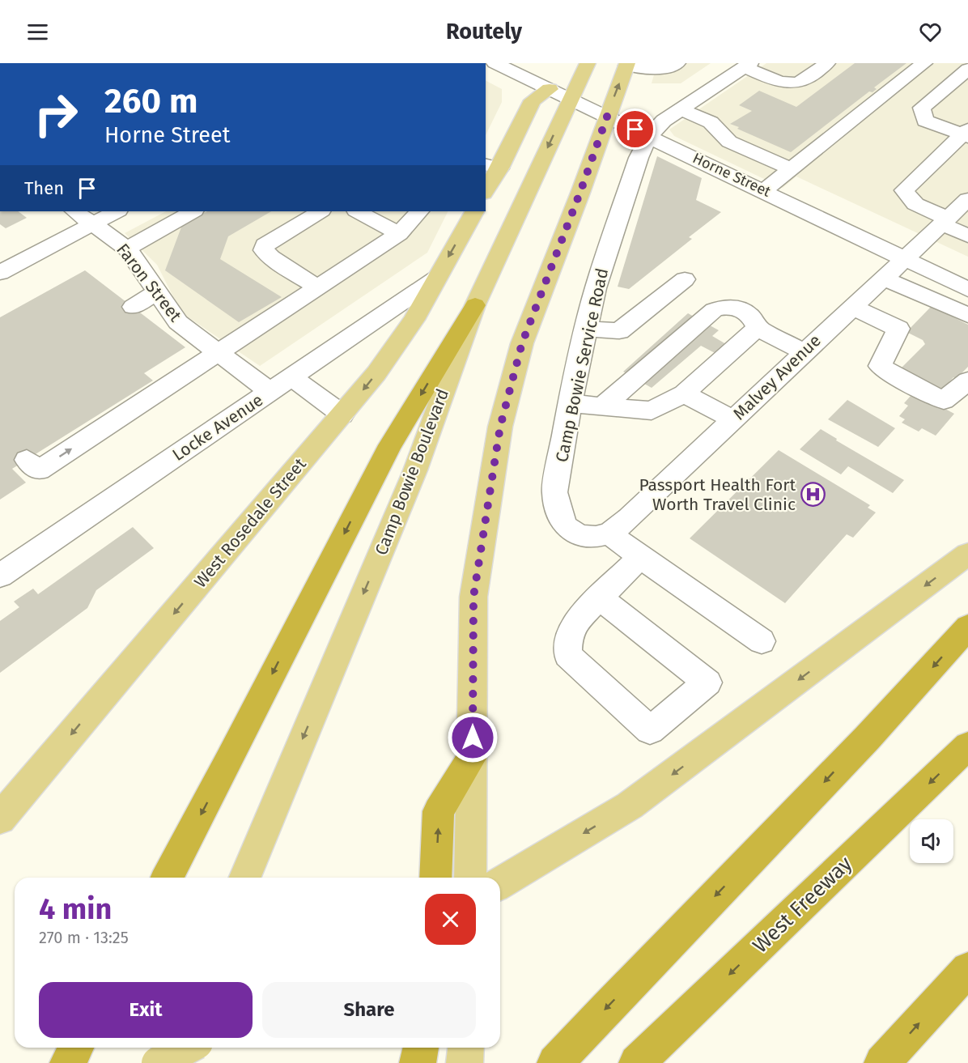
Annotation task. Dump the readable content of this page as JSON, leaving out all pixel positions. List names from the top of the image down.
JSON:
{
  "streets": {
    "highway": ["West Freeway"],
    "main road": ["Camp Bowie Boulevard", "West Rosedale Street"],
    "street": [
      "Horne Street",
      "Faron Street",
      "Camp Bowie Service Road",
      "Malvey Avenue",
      "Locke Avenue"
    ]
  },
  "crossings": [
    ["Horne Street", "Camp Bowie Service Road"],
    ["Horne Street", "Malvey Avenue"],
    ["Horne Street", "Camp Bowie Boulevard"],
    ["Faron Street", "Locke Avenue"],
    ["Camp Bowie Service Road", "Malvey Avenue"],
    ["Locke Avenue", "West Rosedale Street"]
  ],
  "one_way": ["West Rosedale Street"],
  "places": {
    "hospital": ["Passport Health Fort Worth Travel Clinic"]
  },
  "page": {
    "header": "Routely",
    "turn": ["260 m", "Horne Street"],
    "then": "Then",
    "heading": ["4 min", "270 m · 13:25"],
    "buttons": ["Exit", "Share"]
  }
}
